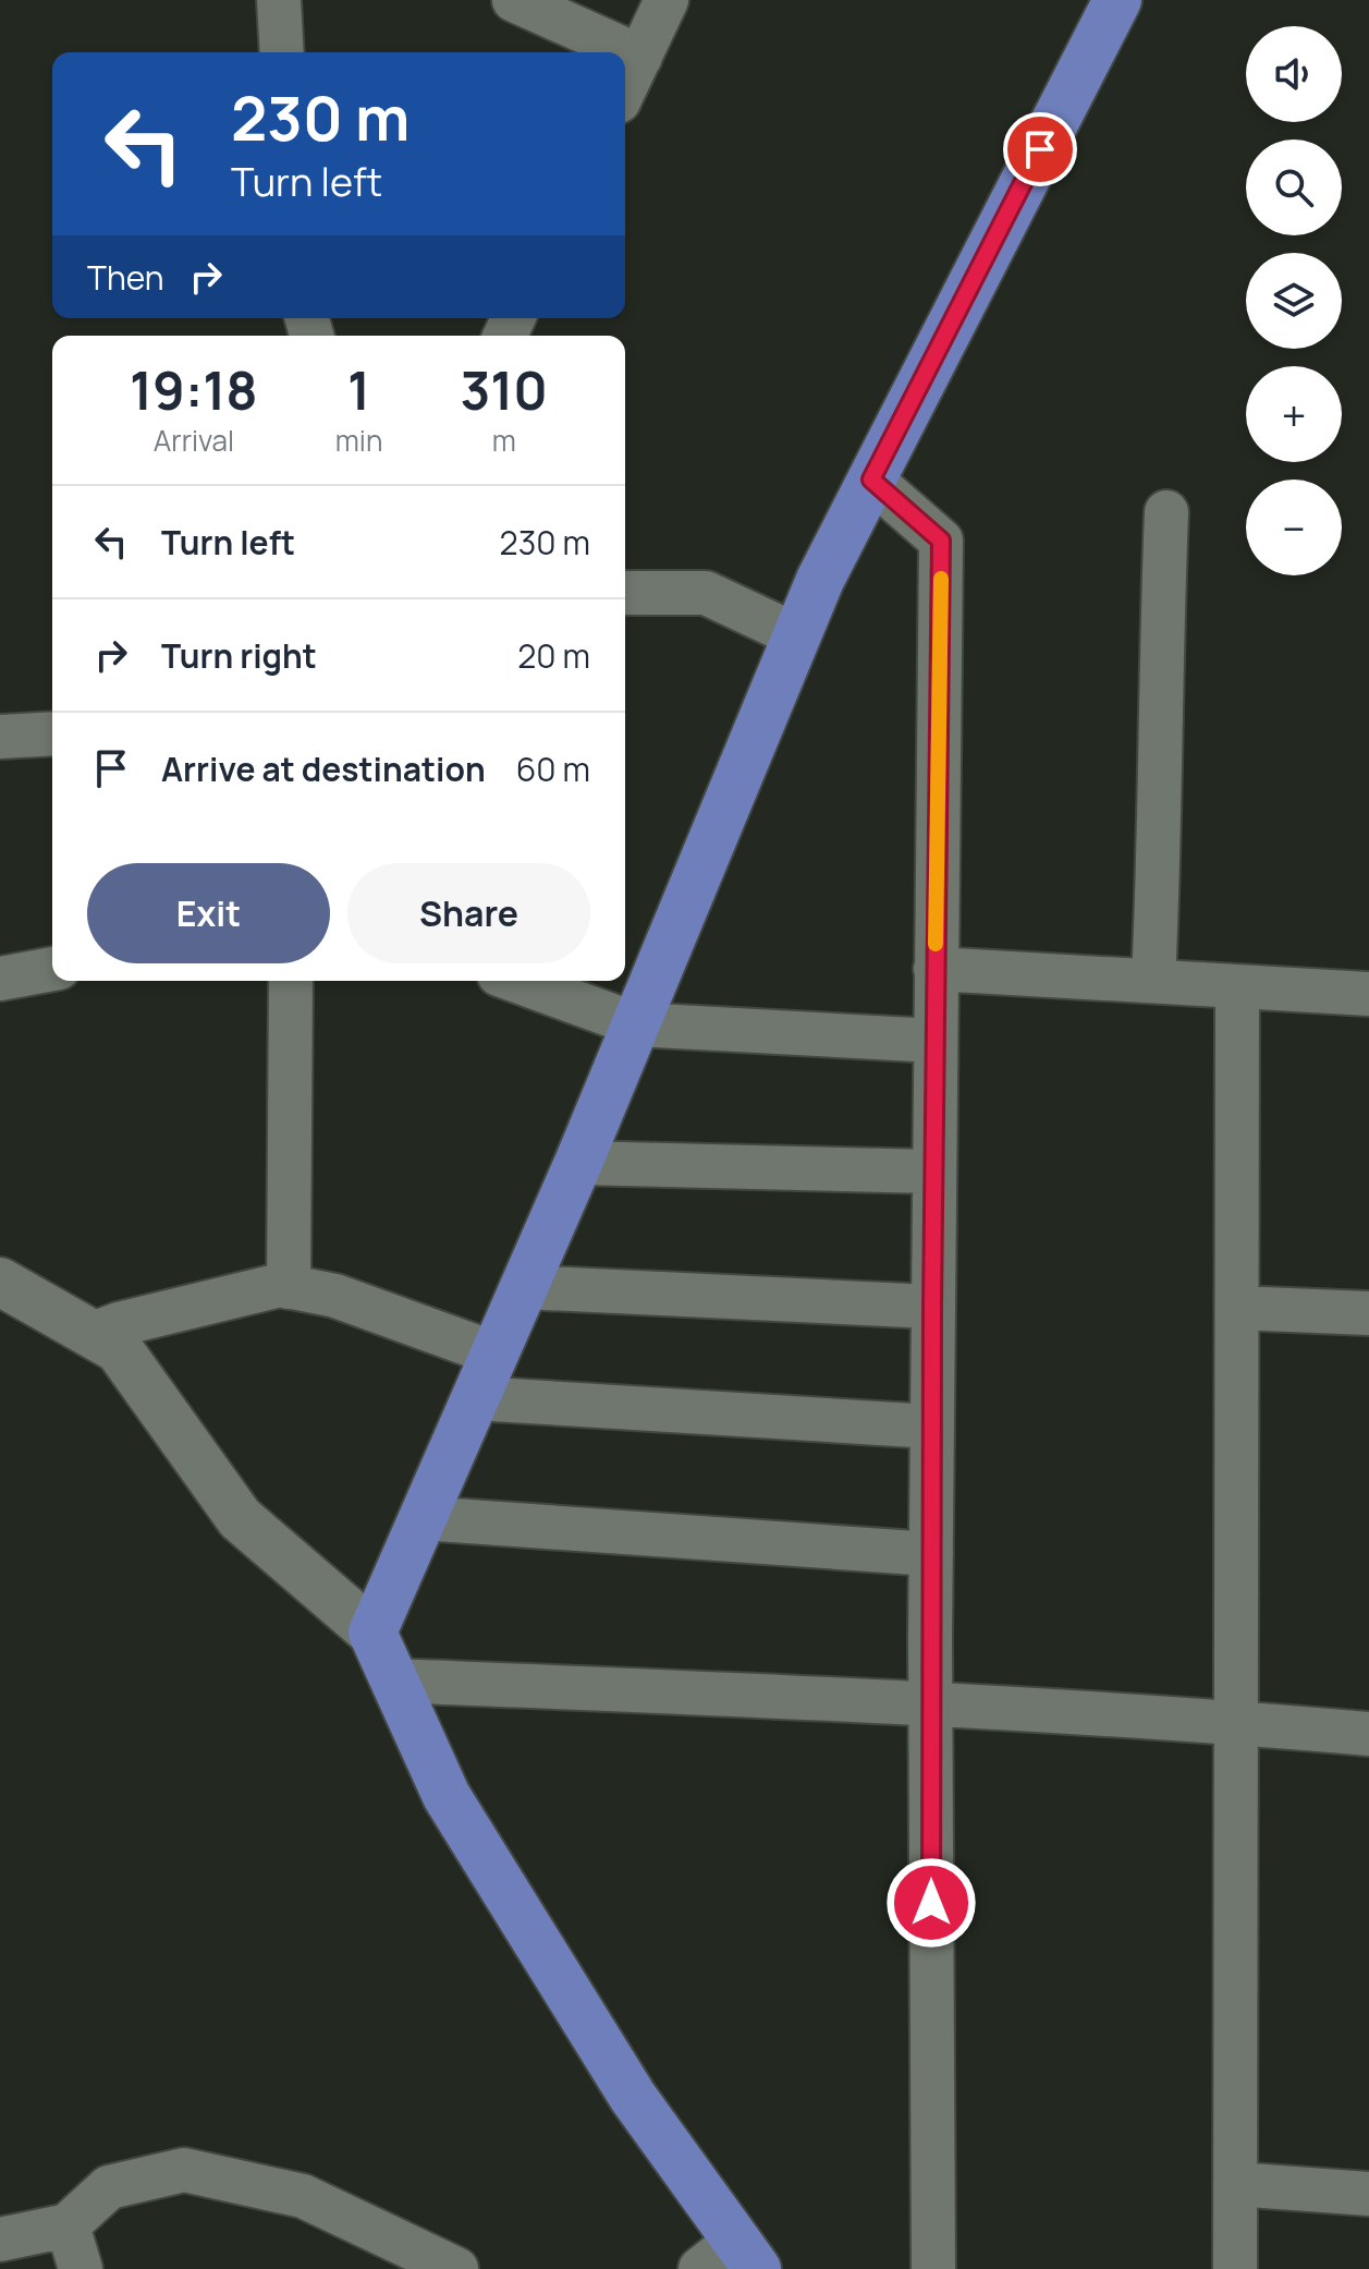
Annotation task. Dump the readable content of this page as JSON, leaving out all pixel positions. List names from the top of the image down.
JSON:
{
  "page": {
    "map_buttons": ["+", "−"],
    "turn": ["230 m", "Turn left"],
    "then": "Then",
    "eta": [
      "19:18",
      "Arrival",
      "1",
      "min",
      "310",
      "m"
    ],
    "list": [
      {
        "name": "Turn left",
        "value": "230 m"
      },
      {
        "name": "Turn right",
        "value": "20 m"
      },
      {
        "name": "Arrive at destination",
        "value": "60 m"
      }
    ],
    "buttons": ["Exit", "Share"]
  }
}
